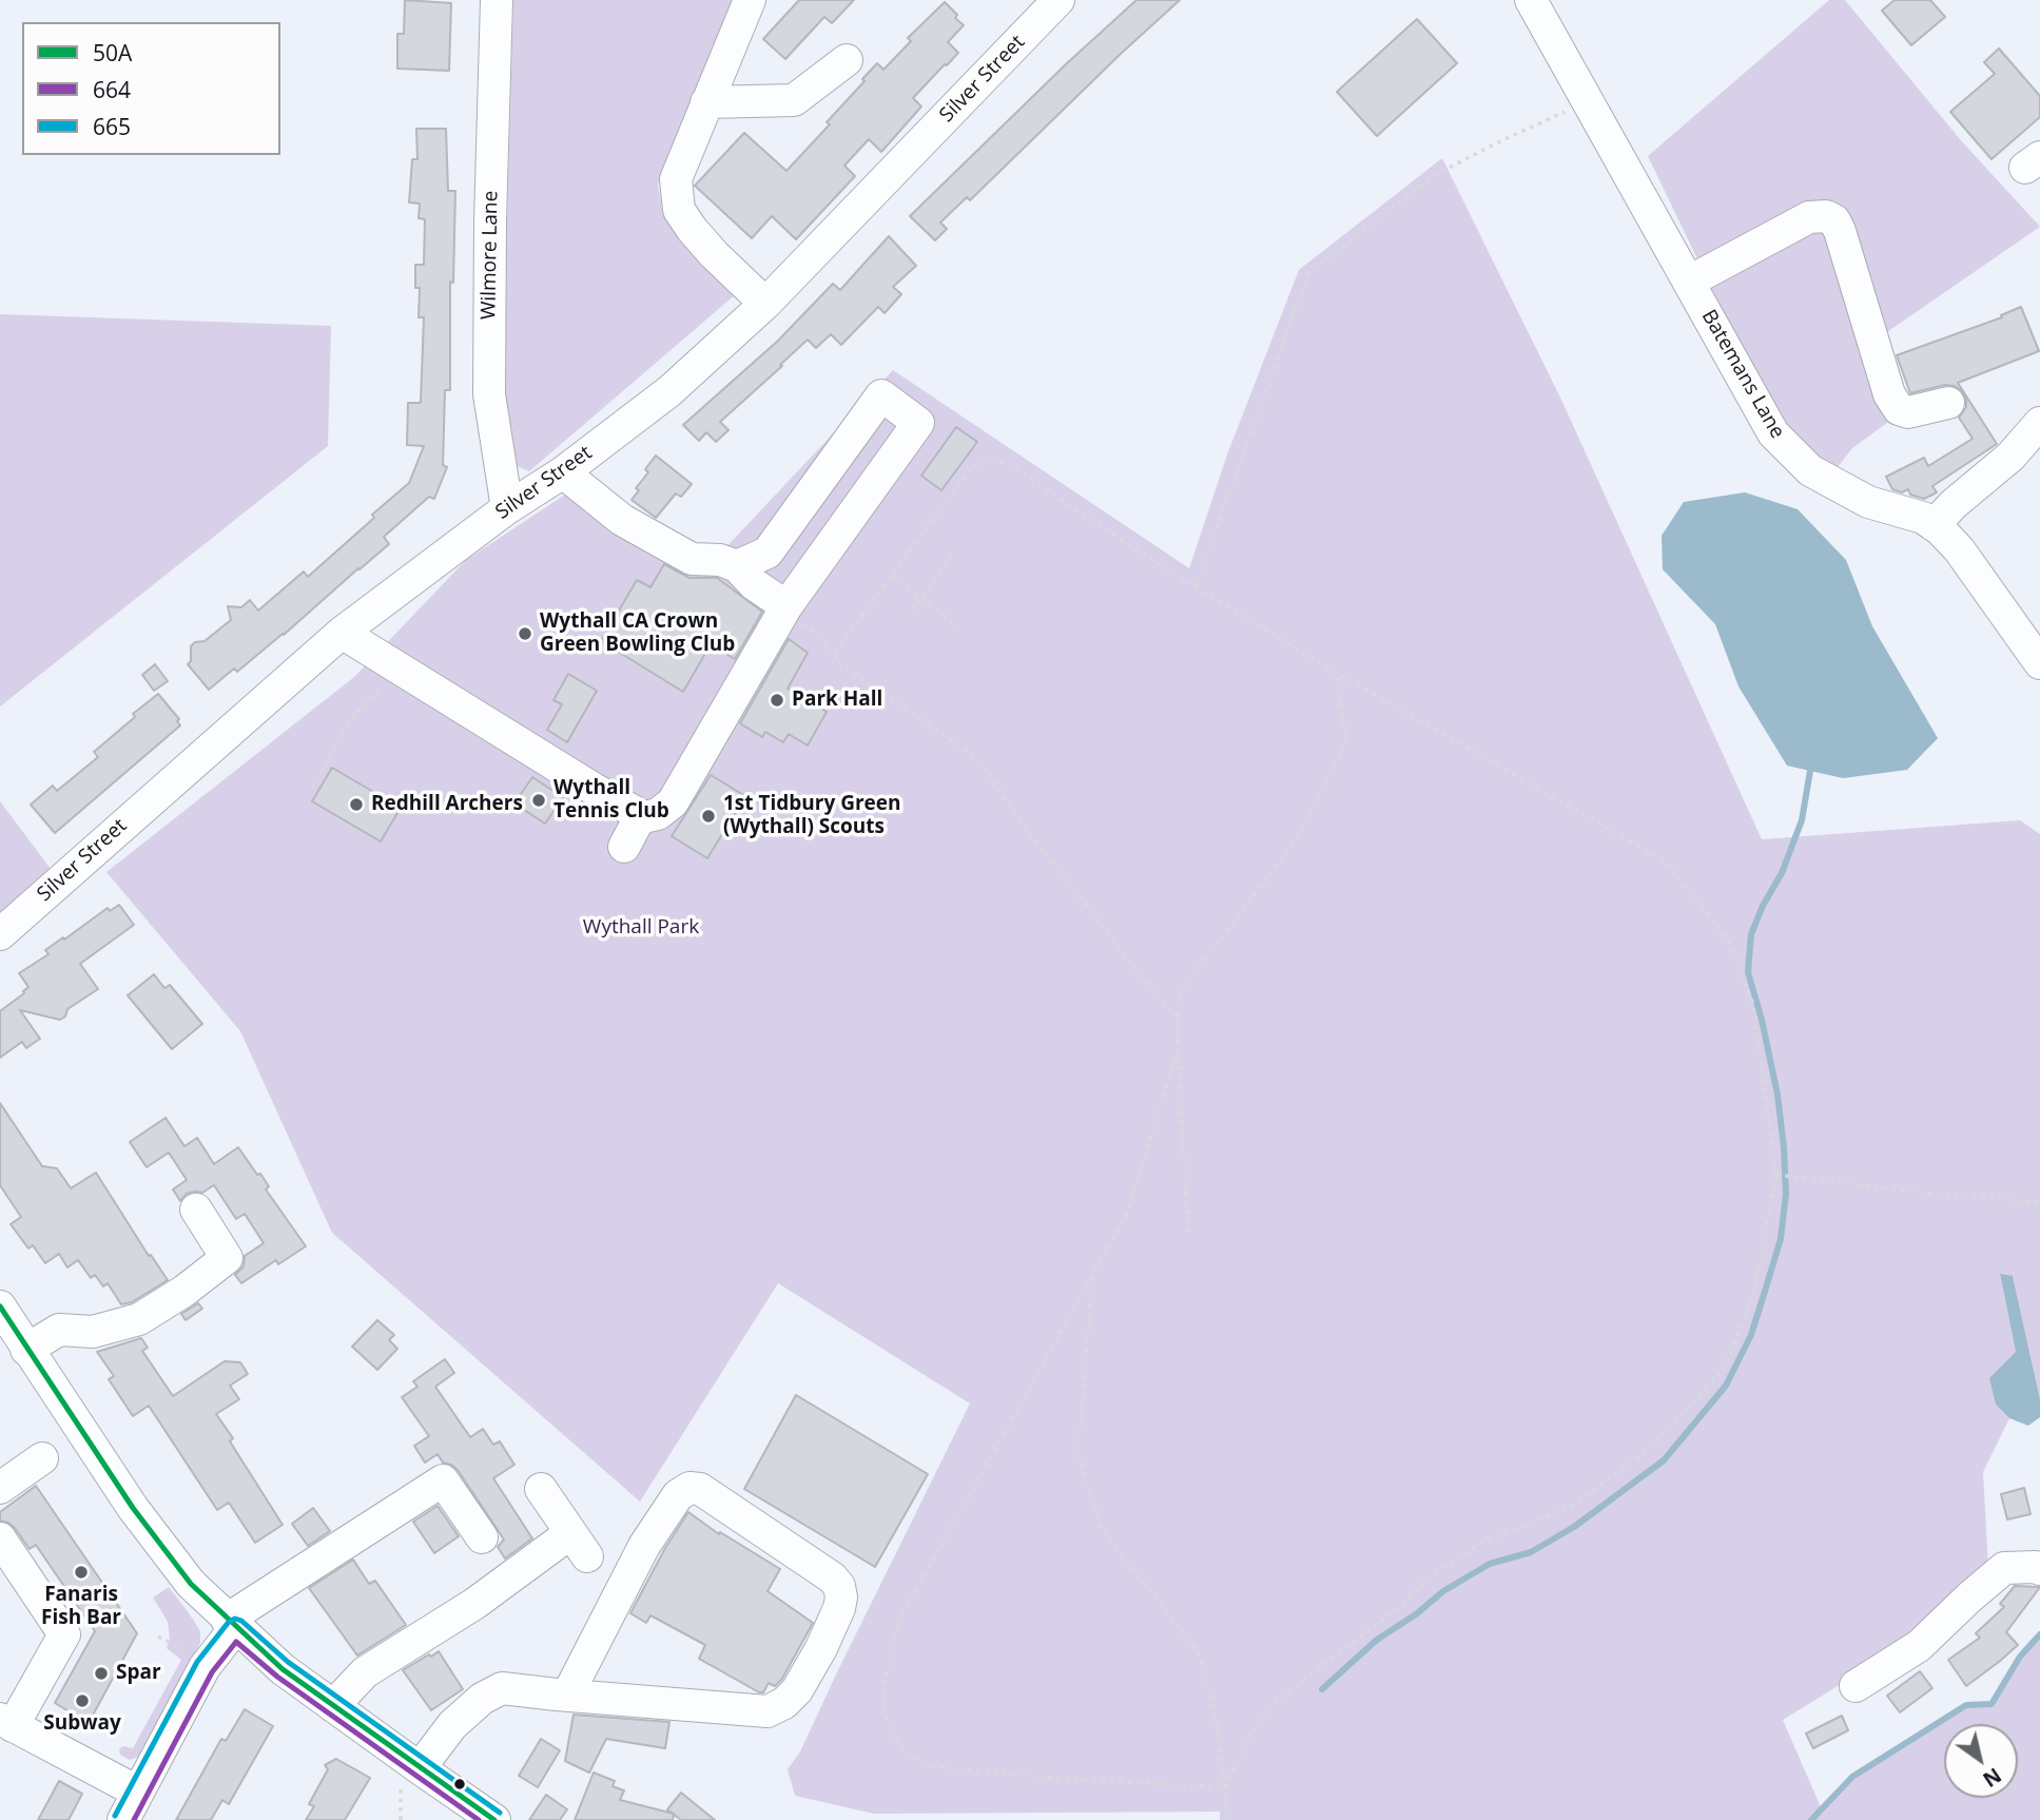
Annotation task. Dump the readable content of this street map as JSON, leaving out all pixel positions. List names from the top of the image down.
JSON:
{
  "streets": {
    "street": ["Silver Street", "Wilmore Lane", "Batemans Lane"]
  },
  "crossings": [
    ["Silver Street", "Wilmore Lane"]
  ],
  "parks": ["Wythall Park"],
  "places": [
    "Wythall CA Crown Green Bowling Club",
    "Park Hall",
    "Wythall Tennis Club",
    "Redhill Archers",
    "1st Tidbury Green (Wythall) Scouts",
    "Fanaris Fish Bar",
    "Spar",
    "Subway"
  ],
  "lines": ["transit line 50A", "transit line 665", "transit line 664"],
  "legend": ["50A", "664", "665"],
  "north": "bottom right"
}
